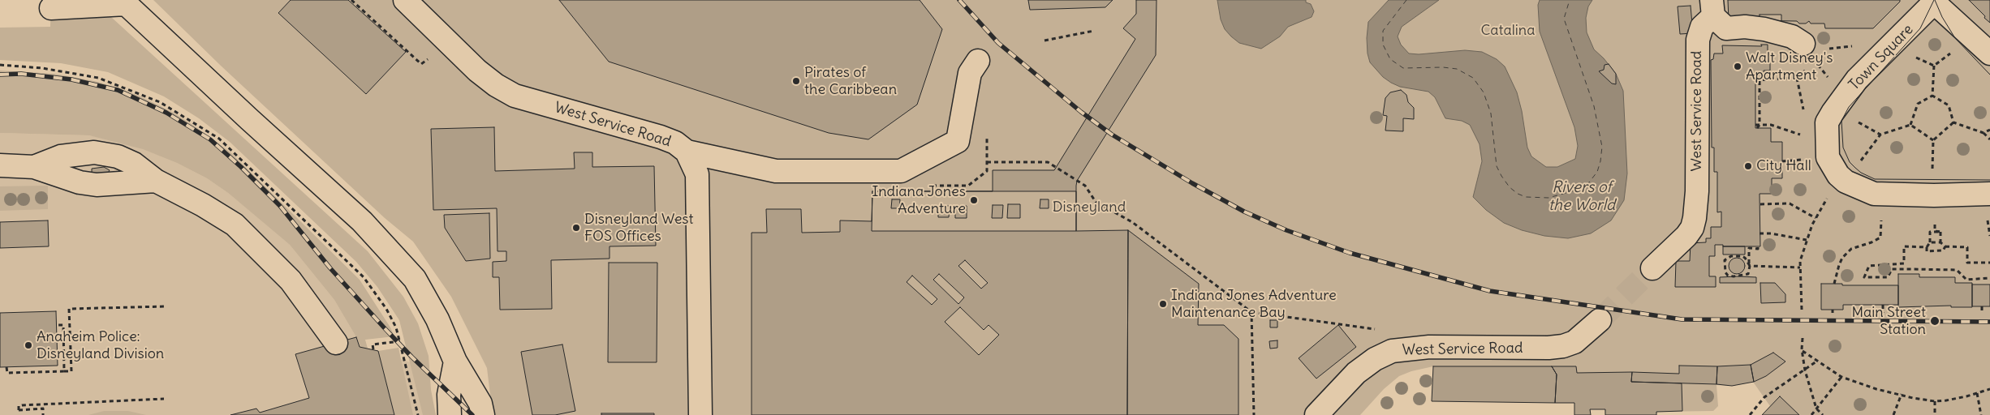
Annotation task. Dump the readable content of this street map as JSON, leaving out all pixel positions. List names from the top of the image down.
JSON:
{
  "streets": {
    "street": ["Town Square", "West Service Road"]
  },
  "water": ["Rivers of the World"],
  "parks": ["Catalina", "Disneyland"],
  "places": [
    "Walt Disney's Apartment",
    "Pirates of the Caribbean",
    "City Hall",
    "Indiana Jones Adventure",
    "Disneyland West FOS Offices",
    "Indiana Jones Adventure Maintenance Bay",
    "Main Street Station",
    "Anaheim Police: Disneyland Division"
  ]
}
